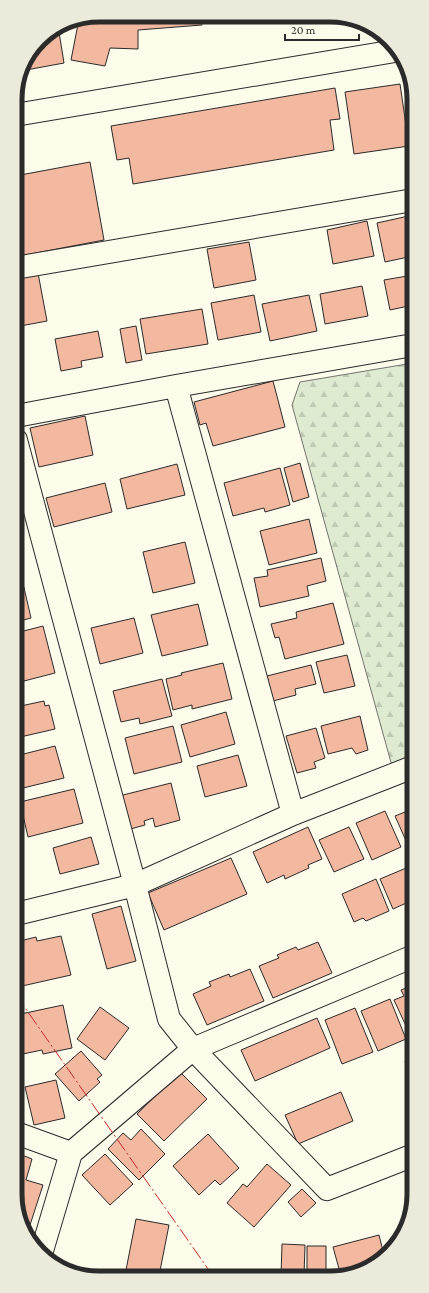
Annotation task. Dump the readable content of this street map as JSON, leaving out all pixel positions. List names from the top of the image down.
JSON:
{
  "scale_bar": "20 m"
}
